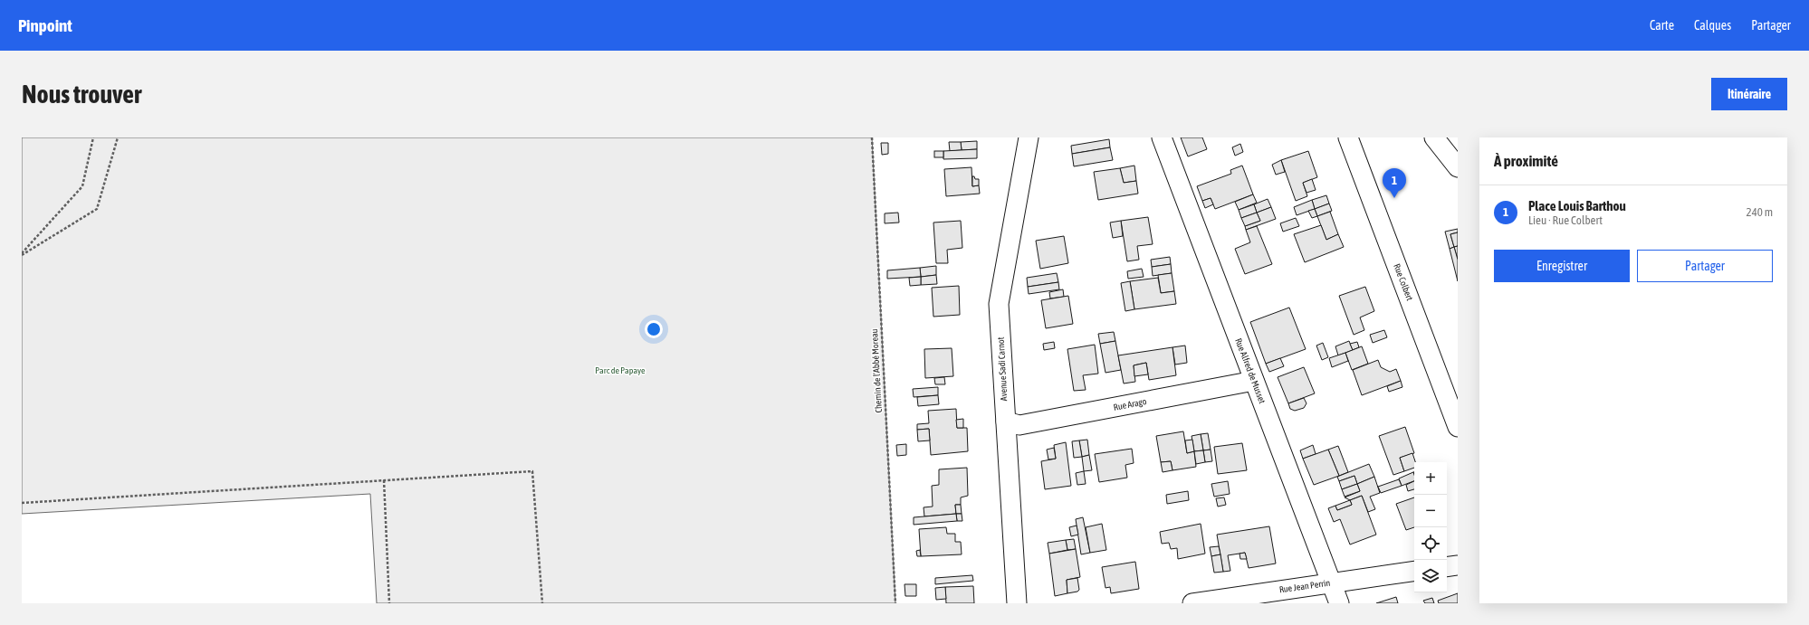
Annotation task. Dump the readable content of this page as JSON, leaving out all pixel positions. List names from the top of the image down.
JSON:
{
  "streets": {
    "street": [
      "Rue Colbert",
      "Avenue Sadi Carnot",
      "Rue Alfred de Musset",
      "Rue Arago",
      "Rue Jean Perrin"
    ],
    "path": ["Chemin de l’Abbé Moreau"]
  },
  "crossings": [
    ["Avenue Sadi Carnot", "Rue Arago"],
    ["Rue Alfred de Musset", "Rue Arago"],
    ["Rue Alfred de Musset", "Rue Jean Perrin"]
  ],
  "parks": ["Parc de Papaye"],
  "page": {
    "header": "Pinpoint",
    "nav": ["Carte", "Calques", "Partager"],
    "buttons": [
      "Itinéraire",
      ["Enregistrer", "Partager"]
    ],
    "title": "Nous trouver",
    "heading": "À proximité",
    "pins": "1",
    "list": [
      {
        "mark": "1",
        "name": "Place Louis Barthou",
        "note": "Lieu · Rue Colbert",
        "value": "240 m"
      }
    ],
    "map_buttons": ["+", "−"]
  }
}
